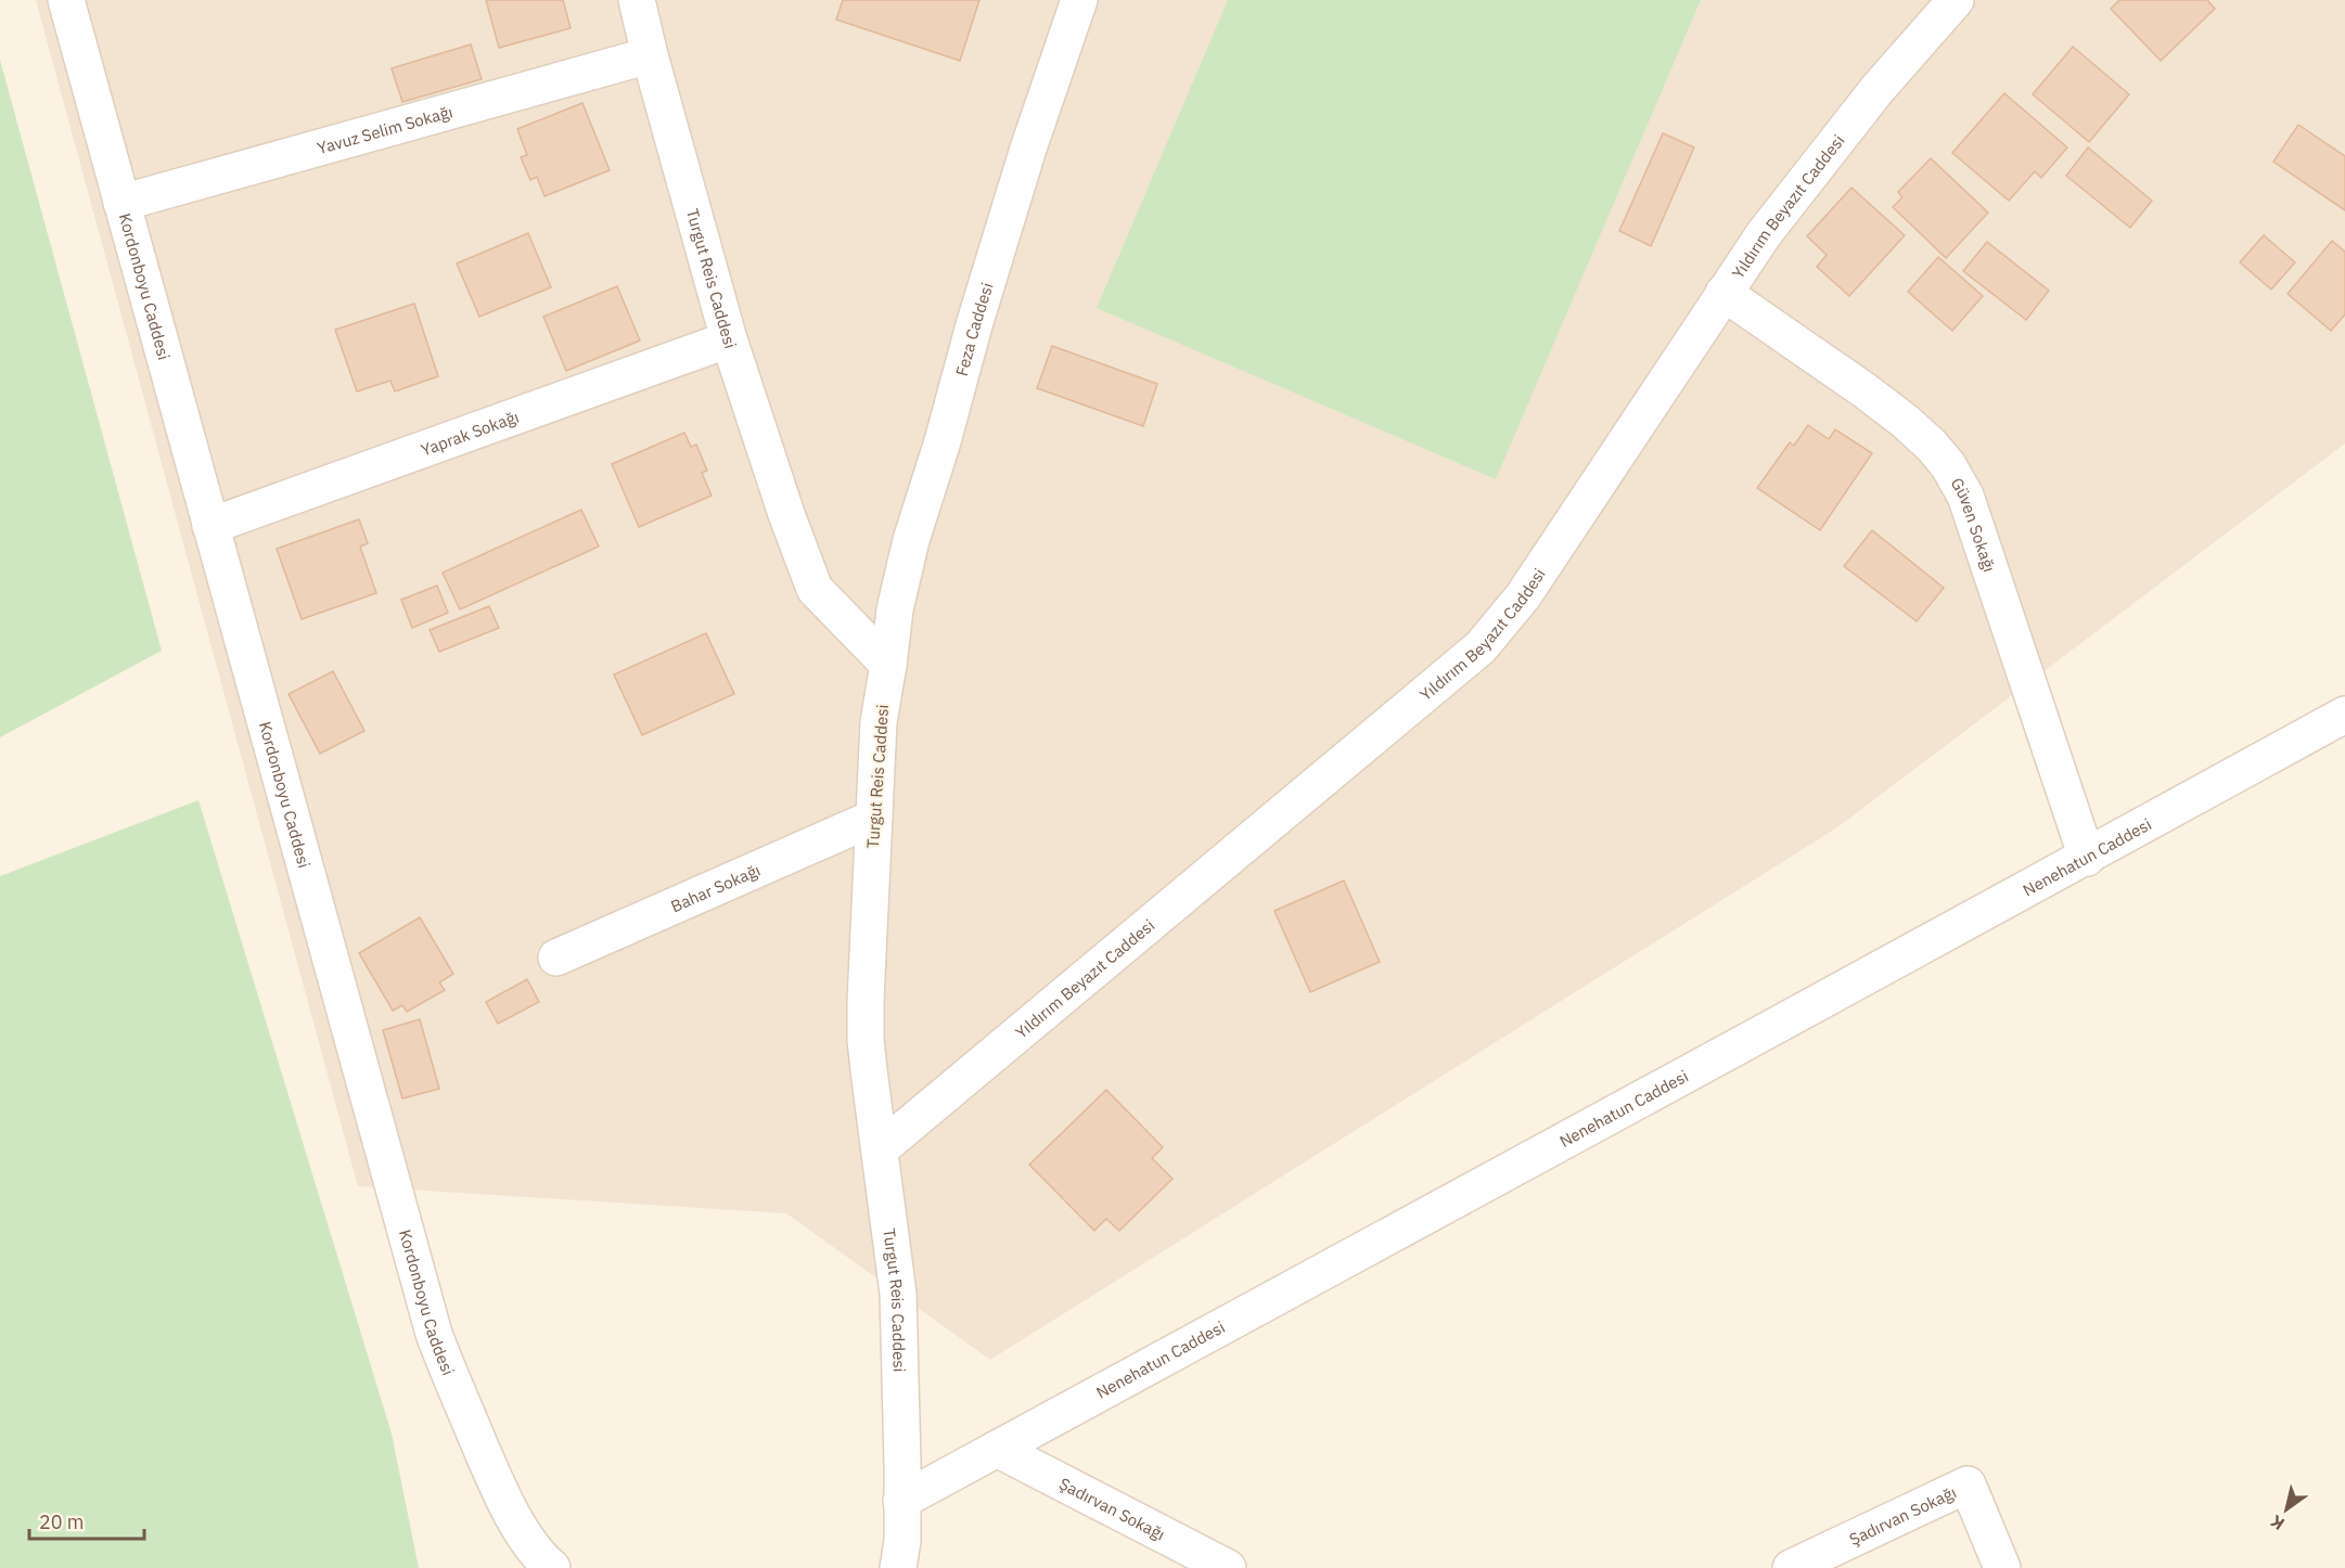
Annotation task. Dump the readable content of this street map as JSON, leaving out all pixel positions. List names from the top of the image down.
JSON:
{
  "streets": {
    "street": [
      "Yavuz Selim Sokağı",
      "Yıldırım Beyazıt Caddesi",
      "Turgut Reis Caddesi",
      "Kordonboyu Caddesi",
      "Feza Caddesi",
      "Yaprak Sokağı",
      "Güven Sokağı",
      "Nenehatun Caddesi",
      "Bahar Sokağı",
      "Şadırvan Sokağı"
    ]
  },
  "crossings": [
    ["Yavuz Selim Sokağı", "Turgut Reis Caddesi"],
    ["Yavuz Selim Sokağı", "Kordonboyu Caddesi"],
    ["Yıldırım Beyazıt Caddesi", "Turgut Reis Caddesi"],
    ["Yıldırım Beyazıt Caddesi", "Güven Sokağı"],
    ["Turgut Reis Caddesi", "Feza Caddesi"],
    ["Turgut Reis Caddesi", "Yaprak Sokağı"],
    ["Turgut Reis Caddesi", "Nenehatun Caddesi"],
    ["Turgut Reis Caddesi", "Bahar Sokağı"],
    ["Kordonboyu Caddesi", "Yaprak Sokağı"],
    ["Güven Sokağı", "Nenehatun Caddesi"],
    ["Nenehatun Caddesi", "Şadırvan Sokağı"]
  ],
  "scale_bar": "20 m",
  "north": "bottom left"
}
